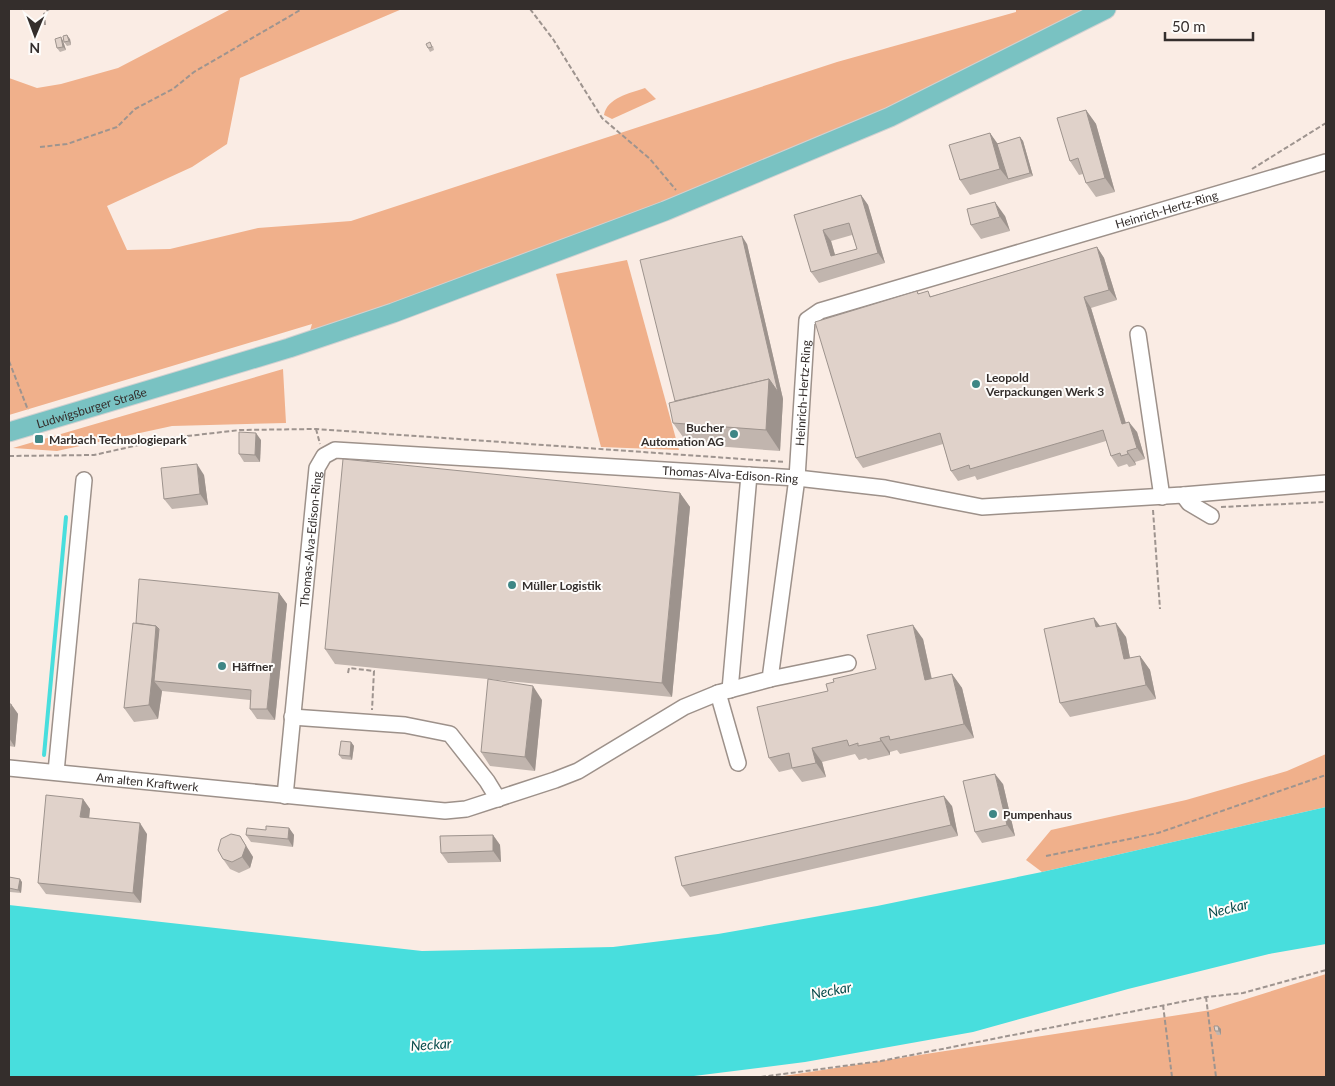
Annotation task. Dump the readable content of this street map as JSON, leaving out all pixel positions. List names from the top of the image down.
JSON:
{
  "streets": {
    "main road": ["Ludwigsburger Straße"],
    "street": ["Heinrich-Hertz-Ring", "Thomas-Alva-Edison-Ring", "Am alten Kraftwerk"]
  },
  "crossings": [
    ["Heinrich-Hertz-Ring", "Thomas-Alva-Edison-Ring"],
    ["Thomas-Alva-Edison-Ring", "Am alten Kraftwerk"]
  ],
  "water": ["Neckar"],
  "places": {
    "other": [
      "Leopold Verpackungen Werk 3",
      "Bucher Automation AG",
      "Müller Logistik",
      "Häffner",
      "Pumpenhaus"
    ],
    "transit": ["Marbach Technologiepark"]
  },
  "scale_bar": "50 m",
  "north": "bottom"
}
